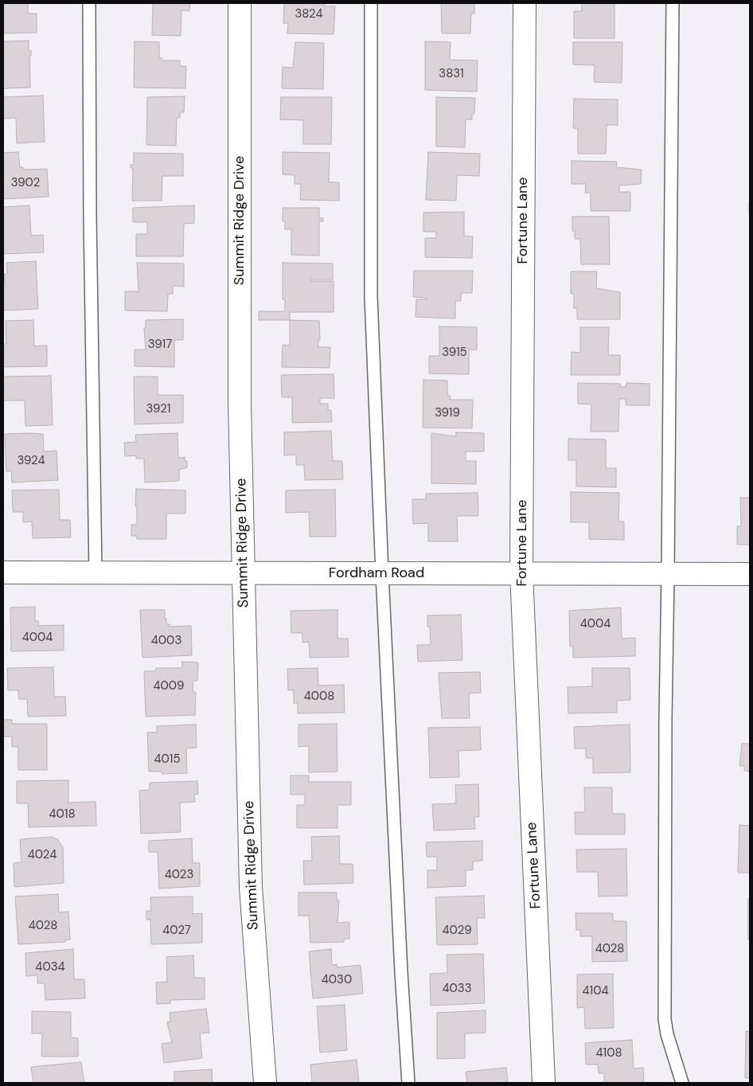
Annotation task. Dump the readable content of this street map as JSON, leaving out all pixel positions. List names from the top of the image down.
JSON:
{
  "streets": {
    "street": ["Summit Ridge Drive", "Fortune Lane", "Fordham Road"]
  },
  "crossings": [
    ["Summit Ridge Drive", "Fordham Road"],
    ["Fortune Lane", "Fordham Road"]
  ],
  "house_numbers": [
    "3824",
    "3831",
    "3902",
    "3917",
    "3915",
    "3921",
    "3919",
    "3924",
    "4004",
    "4004",
    "4003",
    "4009",
    "4008",
    "4015",
    "4018",
    "4024",
    "4023",
    "4028",
    "4027",
    "4029",
    "4028",
    "4034",
    "4030",
    "4033",
    "4104",
    "4108"
  ]
}
